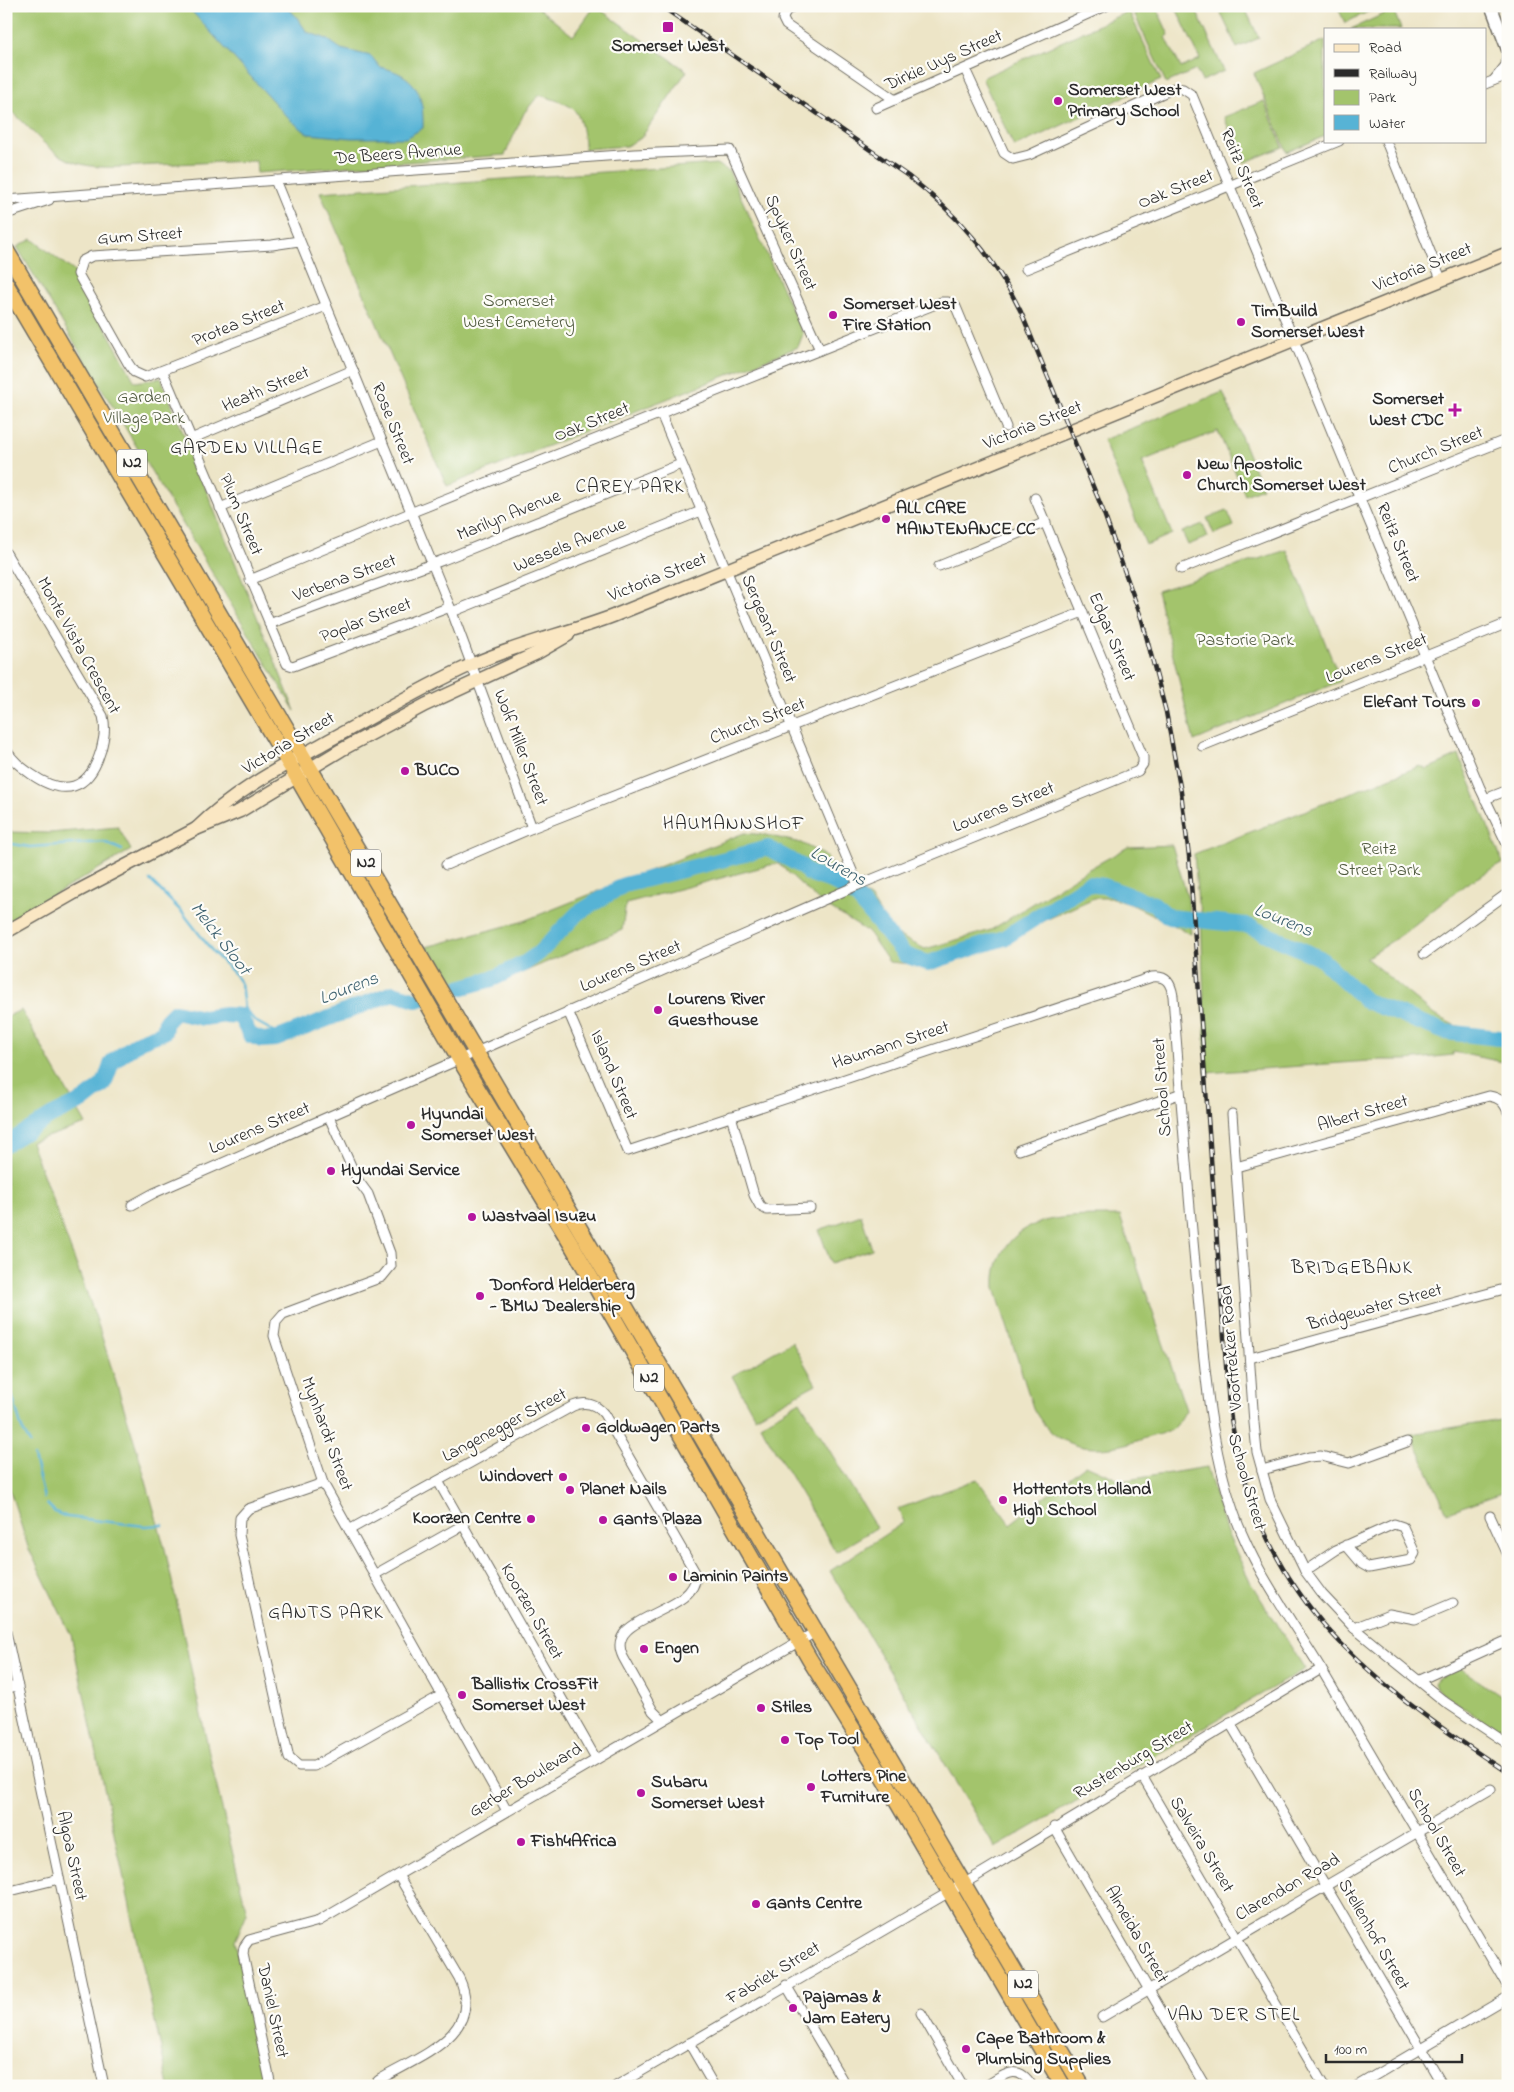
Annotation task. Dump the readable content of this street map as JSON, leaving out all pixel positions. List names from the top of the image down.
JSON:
{
  "streets": {
    "highway": ["N2"],
    "main road": ["Victoria Street"],
    "street": [
      "Dirkie Uys Street",
      "De Beers Avenue",
      "Reitz Street",
      "Oak Street",
      "Gum Street",
      "Spyker Street",
      "Protea Street",
      "Heath Street",
      "Rose Street",
      "Church Street",
      "Plum Street",
      "Marilyn Avenue",
      "Wessels Avenue",
      "Verbena Street",
      "Poplar Street",
      "Sergeant Street",
      "Edgar Street",
      "Monte Vista Crescent",
      "Lourens Street",
      "Wolf Miller Street",
      "Haumann Street",
      "Island Street",
      "School Street",
      "Albert Street",
      "Bridgewater Street",
      "Voortrekker Road",
      "Langenegger Street",
      "Mynhardt Street",
      "Koorzen Street",
      "Rustenburg Street",
      "Gerber Boulevard",
      "Salveira Street",
      "Algoa Street",
      "Clarendon Road",
      "Almeida Street",
      "Stellenhof Street",
      "Fabriek Street",
      "Daniel Street"
    ]
  },
  "crossings": [
    ["Dirkie Uys Street", "Reitz Street"],
    ["De Beers Avenue", "Spyker Street"],
    ["De Beers Avenue", "Rose Street"],
    ["Reitz Street", "Oak Street"],
    ["Reitz Street", "Victoria Street"],
    ["Reitz Street", "Church Street"],
    ["Reitz Street", "Lourens Street"],
    ["Oak Street", "Spyker Street"],
    ["Oak Street", "Rose Street"],
    ["Oak Street", "Plum Street"],
    ["Oak Street", "Sergeant Street"],
    ["Gum Street", "Protea Street"],
    ["Gum Street", "Rose Street"],
    ["Gum Street", "Plum Street"],
    ["Victoria Street", "Rose Street"],
    ["Victoria Street", "N2"],
    ["Victoria Street", "Sergeant Street"],
    ["Victoria Street", "Wolf Miller Street"],
    ["Protea Street", "Rose Street"],
    ["Protea Street", "Plum Street"],
    ["Heath Street", "Rose Street"],
    ["Heath Street", "Plum Street"],
    ["Rose Street", "Marilyn Avenue"],
    ["Rose Street", "Wessels Avenue"],
    ["Rose Street", "Verbena Street"],
    ["Rose Street", "Poplar Street"],
    ["Rose Street", "Wolf Miller Street"],
    ["Church Street", "Sergeant Street"],
    ["Church Street", "Edgar Street"],
    ["Church Street", "Wolf Miller Street"],
    ["N2", "Lourens Street"],
    ["N2", "Rustenburg Street"],
    ["N2", "Gerber Boulevard"],
    ["N2", "Fabriek Street"],
    ["Plum Street", "Verbena Street"],
    ["Plum Street", "Poplar Street"],
    ["Marilyn Avenue", "Verbena Street"],
    ["Marilyn Avenue", "Sergeant Street"],
    ["Wessels Avenue", "Poplar Street"],
    ["Wessels Avenue", "Sergeant Street"],
    ["Sergeant Street", "Lourens Street"],
    ["Edgar Street", "Lourens Street"],
    ["Lourens Street", "Island Street"],
    ["Lourens Street", "Mynhardt Street"],
    ["Haumann Street", "Island Street"],
    ["Haumann Street", "School Street"],
    ["School Street", "Rustenburg Street"],
    ["School Street", "Clarendon Road"],
    ["Albert Street", "Voortrekker Road"],
    ["Bridgewater Street", "Voortrekker Road"],
    ["Langenegger Street", "Mynhardt Street"],
    ["Langenegger Street", "Koorzen Street"],
    ["Langenegger Street", "Gerber Boulevard"],
    ["Mynhardt Street", "Gerber Boulevard"],
    ["Koorzen Street", "Gerber Boulevard"],
    ["Rustenburg Street", "Salveira Street"],
    ["Rustenburg Street", "Almeida Street"],
    ["Rustenburg Street", "Stellenhof Street"],
    ["Rustenburg Street", "Fabriek Street"],
    ["Gerber Boulevard", "Daniel Street"],
    ["Salveira Street", "Clarendon Road"],
    ["Clarendon Road", "Almeida Street"],
    ["Clarendon Road", "Stellenhof Street"]
  ],
  "districts": [
    "GARDEN VILLAGE",
    "CAREY PARK",
    "HAUMANNSHOF",
    "BRIDGEBANK",
    "GANTS PARK",
    "VAN DER STEL"
  ],
  "water": ["Lourens", "Melck Sloot"],
  "parks": [
    "Somerset West Cemetery",
    "Garden Village Park",
    "Pastorie Park",
    "Reitz Street Park"
  ],
  "places": {
    "transit": ["Somerset West"],
    "other": [
      "Somerset West Primary School",
      "Somerset West Fire Station",
      "TimBuild Somerset West",
      "New Apostolic Church Somerset West",
      "ALL CARE MAINTENANCE CC",
      "Elefant Tours",
      "BUCO",
      "Lourens River Guesthouse",
      "Hyundai Somerset West",
      "Hyundai Service",
      "Wastvaal Isuzu",
      "Donford Helderberg - BMW Dealership",
      "Goldwagen Parts",
      "Windovert",
      "Planet Nails",
      "Hottentots Holland High School",
      "Koorzen Centre",
      "Gants Plaza",
      "Laminin Paints",
      "Engen",
      "Ballistix CrossFit Somerset West",
      "Stiles",
      "Top Tool",
      "Lotters Pine Furniture",
      "Subaru Somerset West",
      "Fish4Africa",
      "Gants Centre",
      "Pajamas & Jam Eatery",
      "Cape Bathroom & Plumbing Supplies"
    ],
    "health": ["Somerset West CDC"]
  },
  "legend": [
    "Road",
    "Railway",
    "Park",
    "Water"
  ],
  "scale_bar": "100 m"
}
